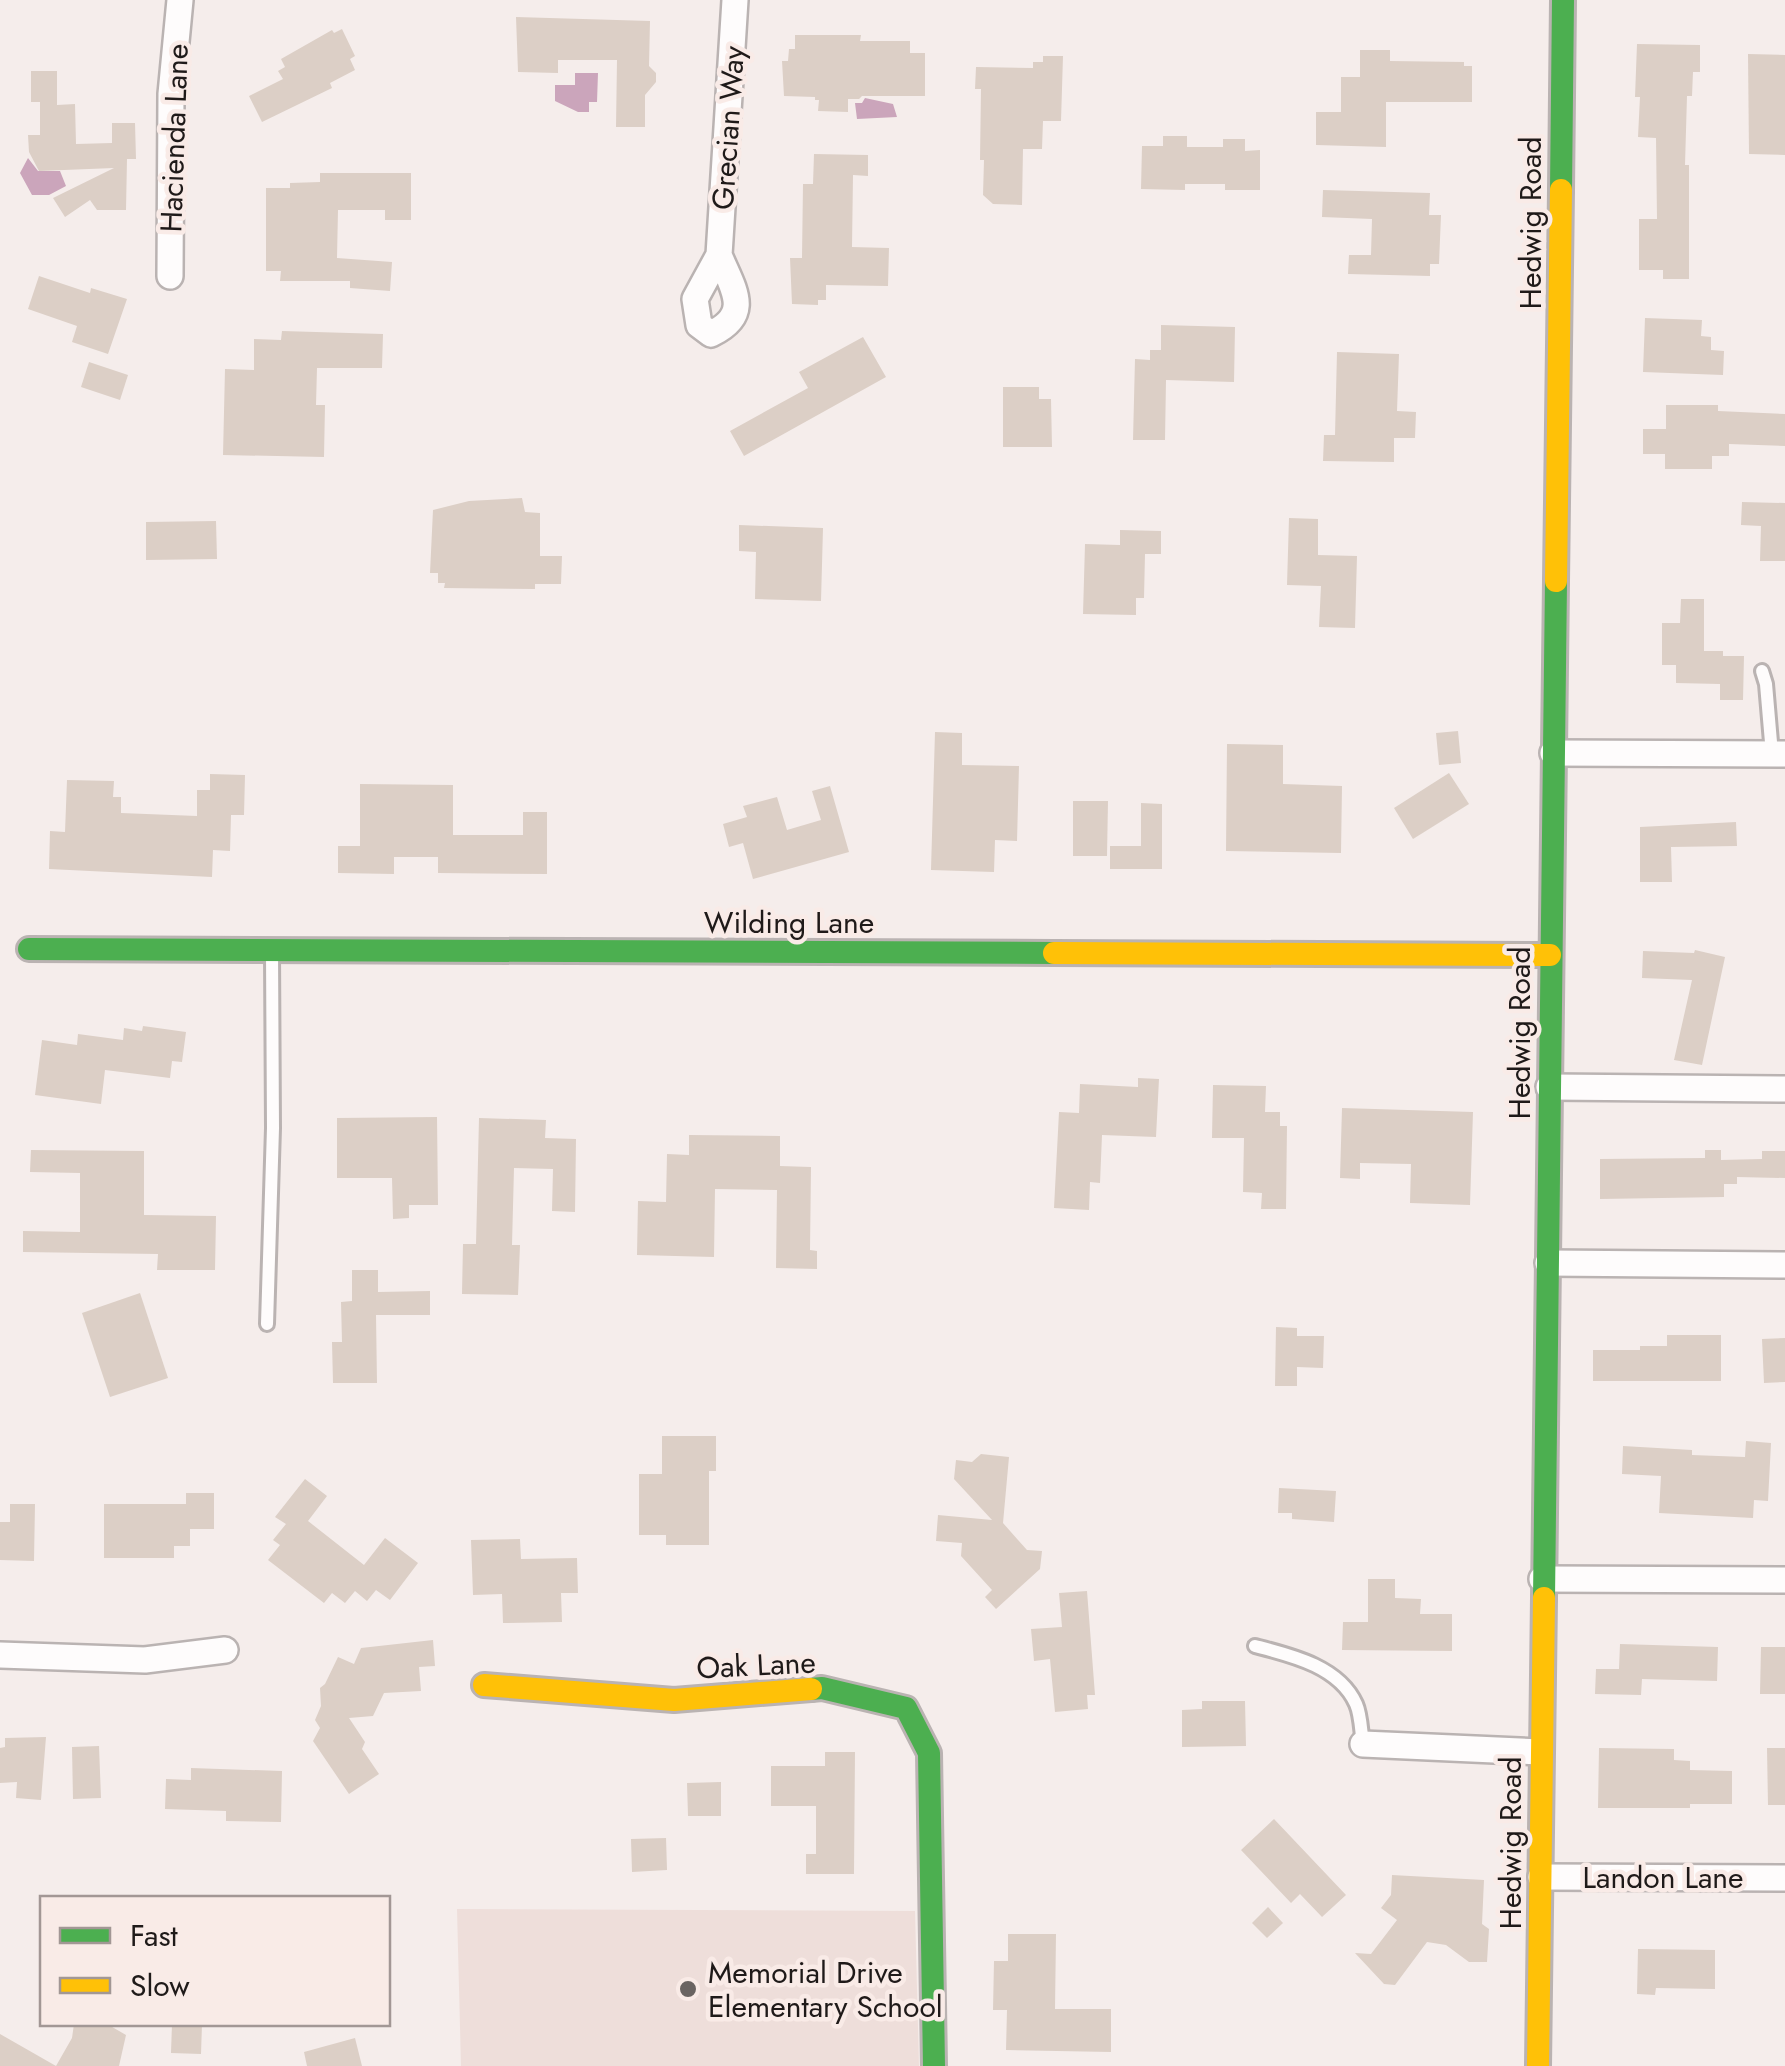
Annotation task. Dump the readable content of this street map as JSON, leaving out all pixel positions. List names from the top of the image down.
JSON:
{
  "streets": {
    "street": [
      "Grecian Way",
      "Hacienda Lane",
      "Hedwig Road",
      "Wilding Lane",
      "Oak Lane",
      "Landon Lane"
    ]
  },
  "crossings": [
    ["Hedwig Road", "Wilding Lane"],
    ["Hedwig Road", "Landon Lane"]
  ],
  "places": ["Memorial Drive Elementary School"],
  "legend": ["Fast", "Slow"]
}
